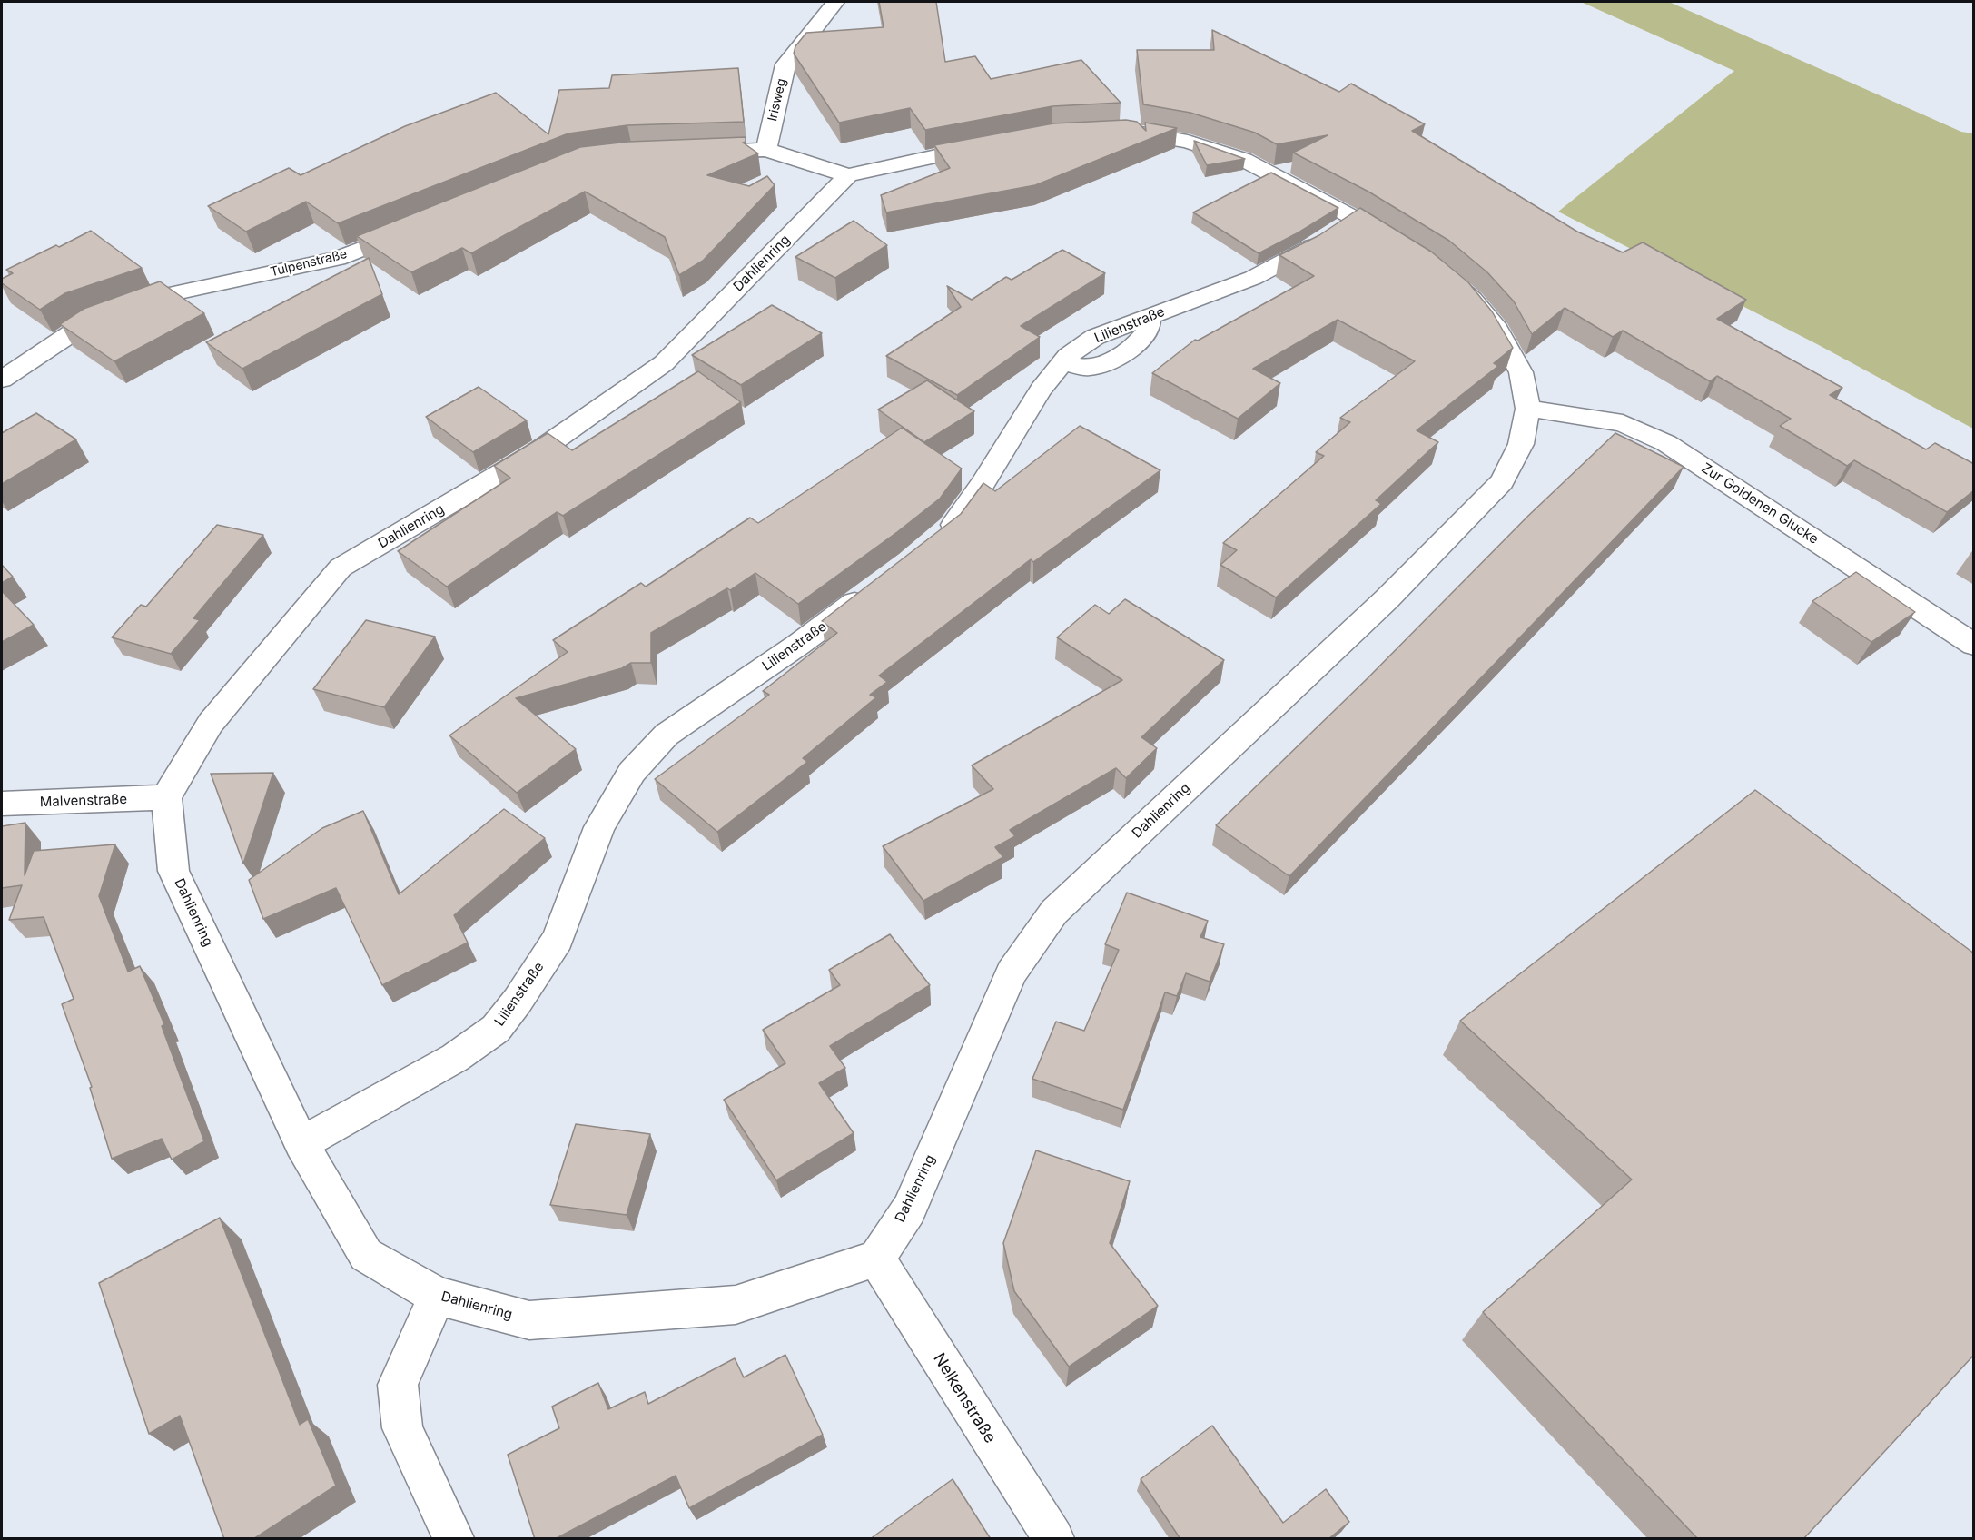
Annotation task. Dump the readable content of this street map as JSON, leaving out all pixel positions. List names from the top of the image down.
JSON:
{
  "streets": {
    "street": [
      "Irisweg",
      "Tulpenstraße",
      "Dahlienring",
      "Lilienstraße",
      "Zur Goldenen Glucke",
      "Malvenstraße",
      "Nelkenstraße"
    ]
  },
  "crossings": [
    ["Dahlienring", "Lilienstraße"],
    ["Dahlienring", "Zur Goldenen Glucke"],
    ["Dahlienring", "Malvenstraße"],
    ["Dahlienring", "Nelkenstraße"]
  ]
}
